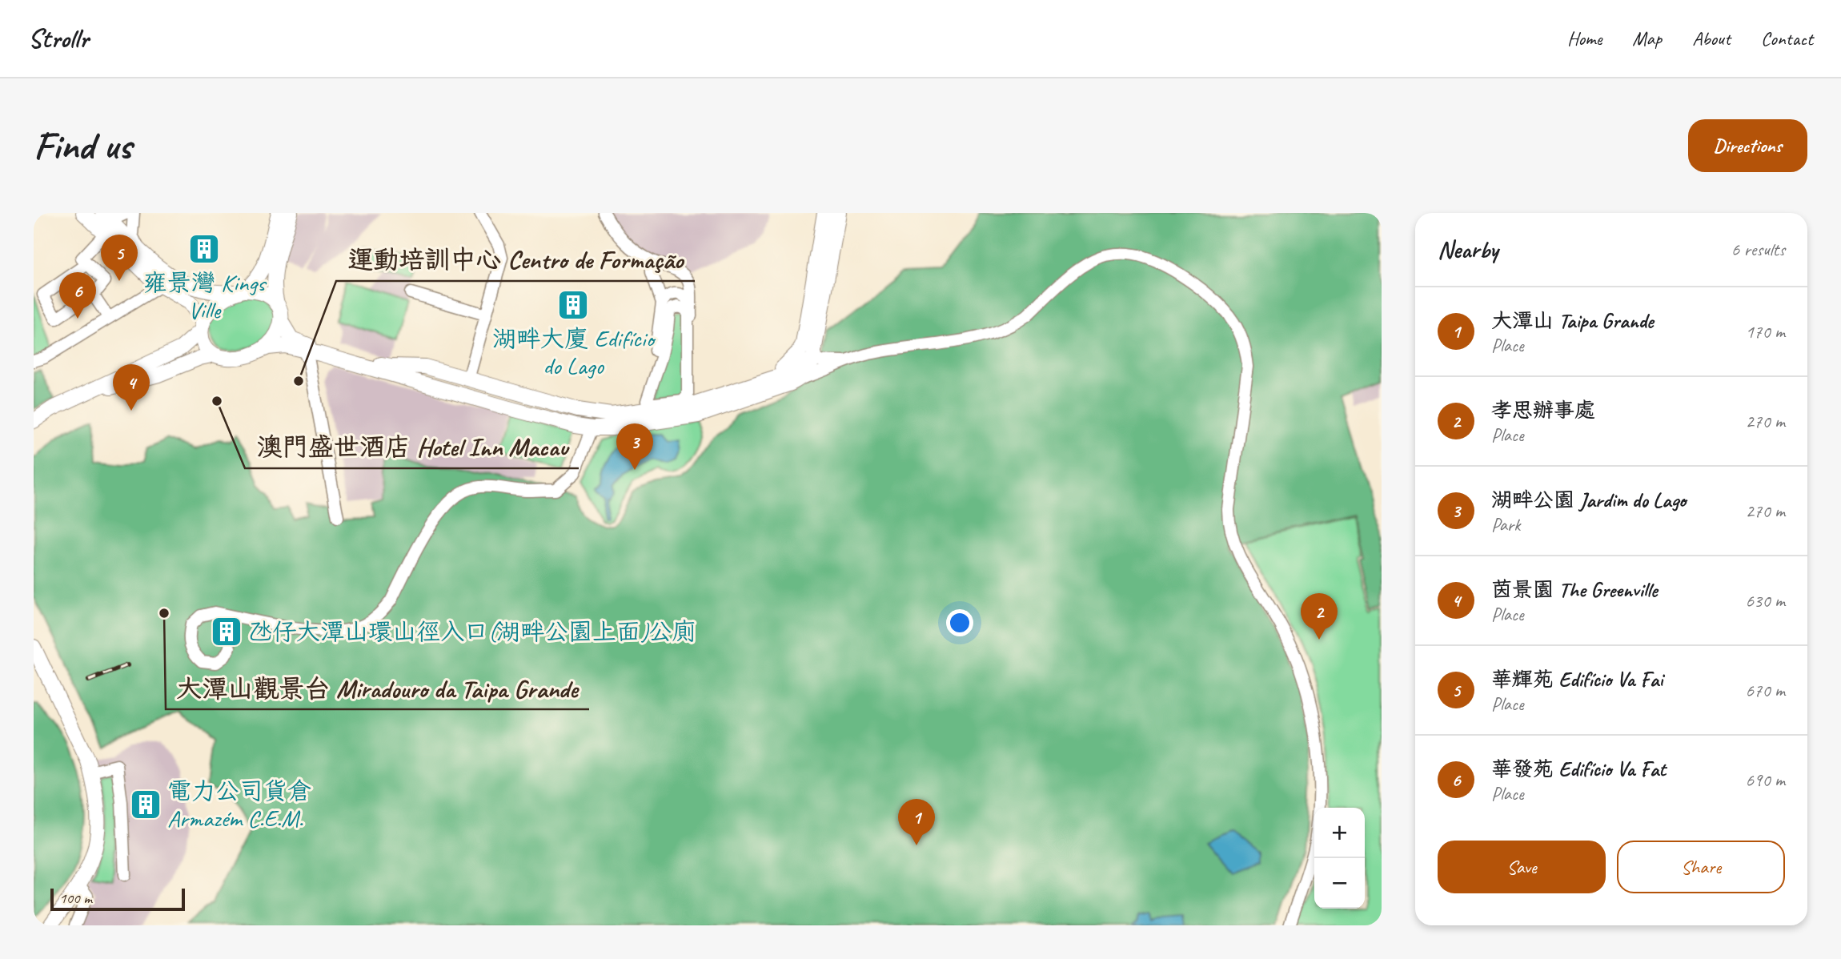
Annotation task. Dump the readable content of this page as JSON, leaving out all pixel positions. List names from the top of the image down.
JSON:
{
  "places": {
    "building": [
      "雍景灣 Kings Ville",
      "湖畔大廈 Edifício do Lago",
      "氹仔大潭山環山徑入口(湖畔公園上面)公廁",
      "電力公司貨倉 Armazém C.E.M."
    ],
    "other": ["運動培訓中心 Centro de Formação", "澳門盛世酒店 Hotel Inn Macau", "大潭山觀景台 Miradouro da Taipa Grande"]
  },
  "scale_bar": "100 m",
  "page": {
    "header": "Strollr",
    "nav": [
      "Home",
      "Map",
      "About",
      "Contact"
    ],
    "buttons": [
      "Directions",
      ["Save", "Share"]
    ],
    "title": "Find us",
    "heading": ["Nearby", "6 results"],
    "pins": [
      "5",
      "6",
      "4",
      "3",
      "2",
      "1"
    ],
    "list": [
      {
        "mark": "1",
        "name": "大潭山 Taipa Grande",
        "note": "Place",
        "value": "170 m"
      },
      {
        "mark": "2",
        "name": "孝思辦事處",
        "note": "Place",
        "value": "270 m"
      },
      {
        "mark": "3",
        "name": "湖畔公園 Jardim do Lago",
        "note": "Park",
        "value": "270 m"
      },
      {
        "mark": "4",
        "name": "茵景園 The Greenville",
        "note": "Place",
        "value": "630 m"
      },
      {
        "mark": "5",
        "name": "華輝苑 Edifício Va Fai",
        "note": "Place",
        "value": "670 m"
      },
      {
        "mark": "6",
        "name": "華發苑 Edifício Va Fat",
        "note": "Place",
        "value": "690 m"
      }
    ],
    "map_buttons": ["+", "−"],
    "scale": "100 m"
  }
}
